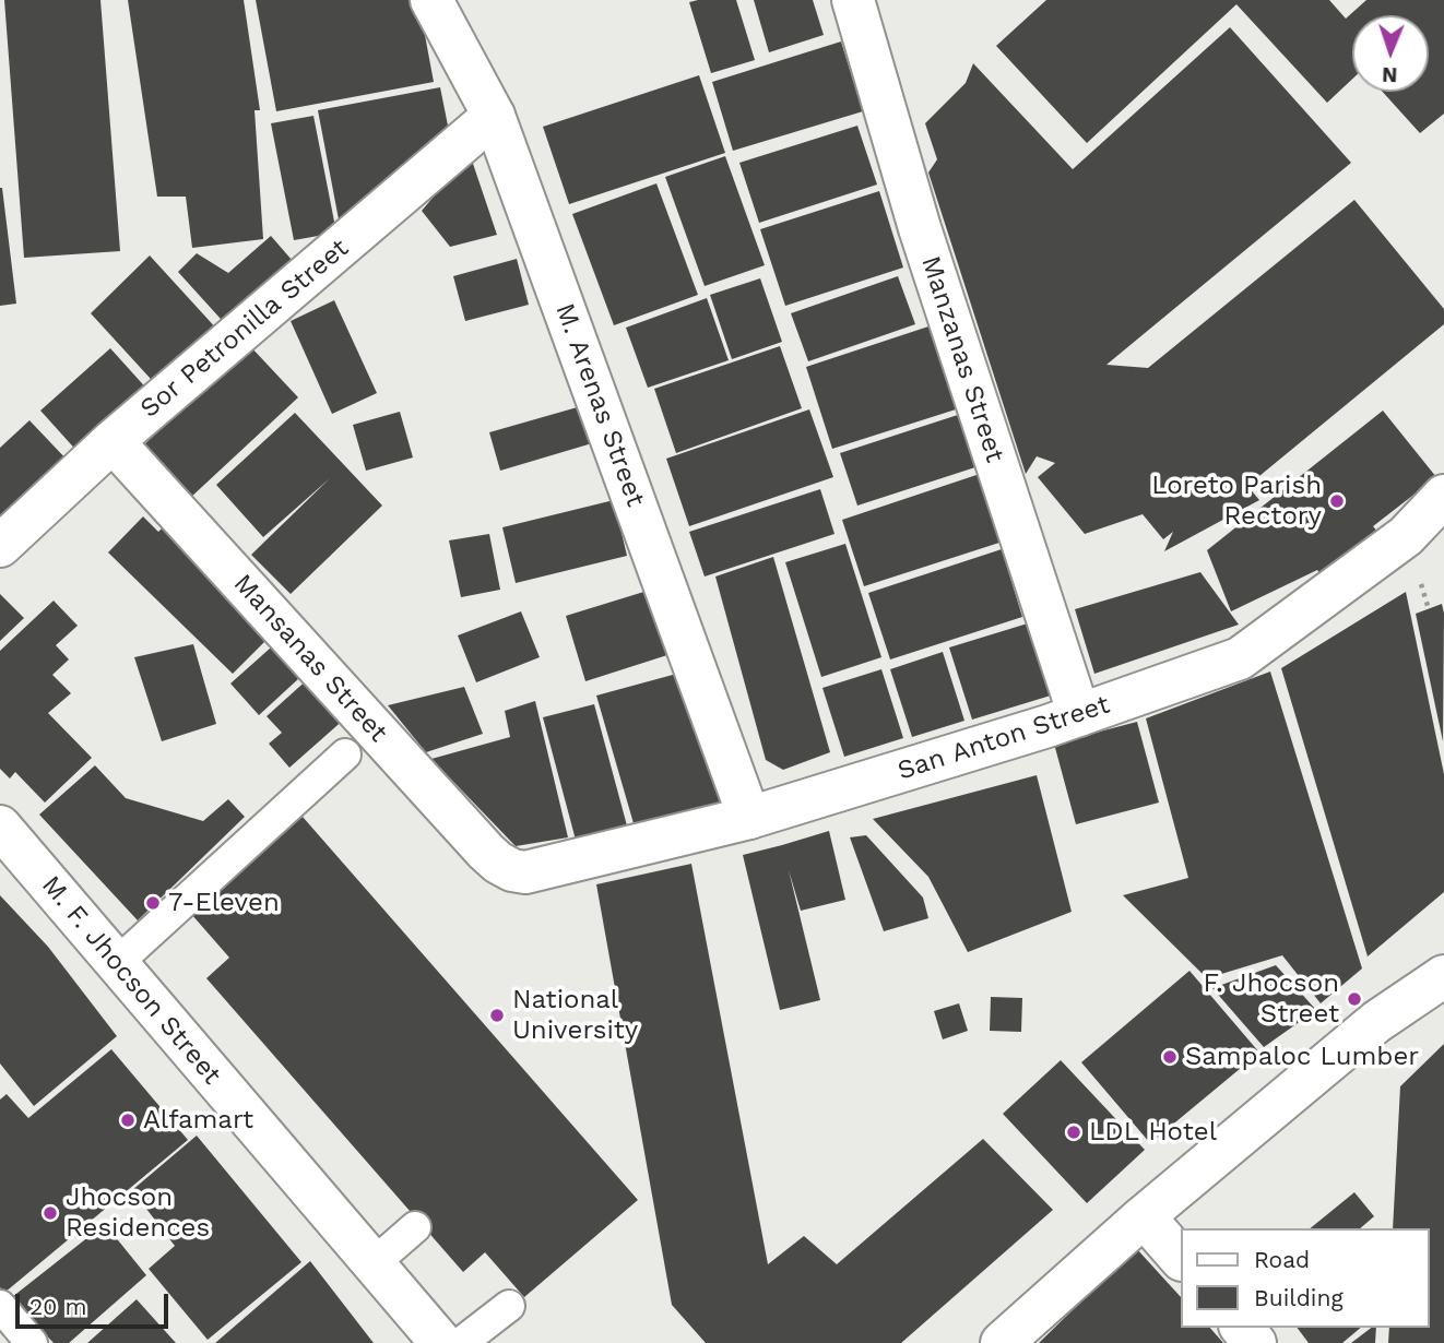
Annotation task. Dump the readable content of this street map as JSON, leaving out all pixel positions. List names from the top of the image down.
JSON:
{
  "streets": {
    "street": [
      "Sor Petronilla Street",
      "Manzanas Street",
      "M. Arenas Street",
      "Mansanas Street",
      "San Anton Street",
      "M. F. Jhocson Street"
    ]
  },
  "crossings": [
    ["Sor Petronilla Street", "M. Arenas Street"],
    ["Sor Petronilla Street", "Mansanas Street"],
    ["Manzanas Street", "San Anton Street"],
    ["M. Arenas Street", "San Anton Street"],
    ["Mansanas Street", "San Anton Street"]
  ],
  "places": [
    "Loreto Parish Rectory",
    "7-Eleven",
    "F. Jhocson Street",
    "National University",
    "Sampaloc Lumber",
    "Alfamart",
    "LDL Hotel",
    "Jhocson Residences"
  ],
  "legend": ["Road", "Building"],
  "scale_bar": "20 m",
  "north": "bottom"
}
